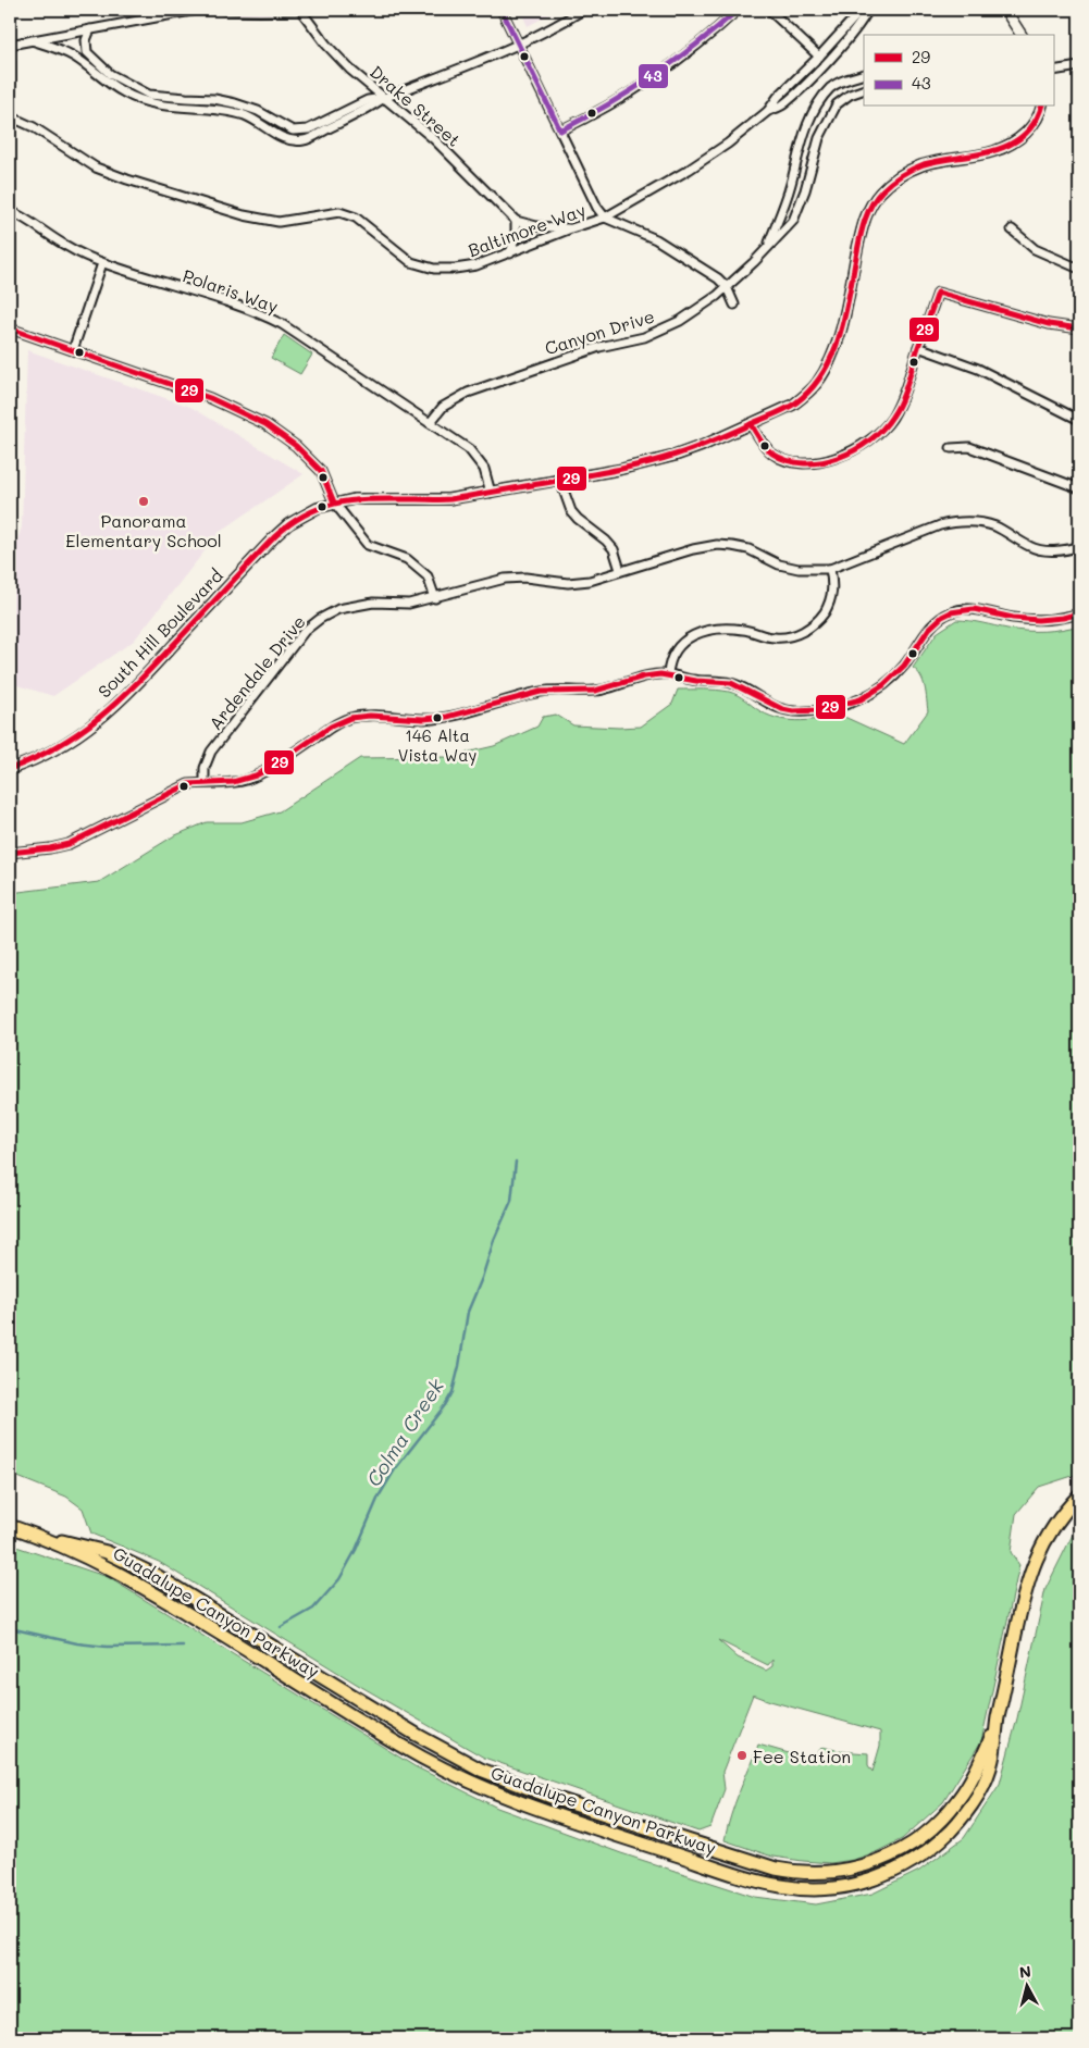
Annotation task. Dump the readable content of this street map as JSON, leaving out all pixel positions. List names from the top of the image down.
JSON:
{
  "streets": {
    "main road": ["Guadalupe Canyon Parkway"],
    "street": [
      "Drake Street",
      "Baltimore Way",
      "Polaris Way",
      "Canyon Drive",
      "South Hill Boulevard",
      "Ardendale Drive"
    ]
  },
  "crossings": [
    ["Polaris Way", "Canyon Drive"],
    ["Polaris Way", "South Hill Boulevard"]
  ],
  "water": ["Colma Creek"],
  "places": ["Panorama Elementary School", "146 Alta Vista Way", "Fee Station"],
  "lines": ["transit line 43", "transit line 29"],
  "legend": ["29", "43"],
  "north": "top"
}
